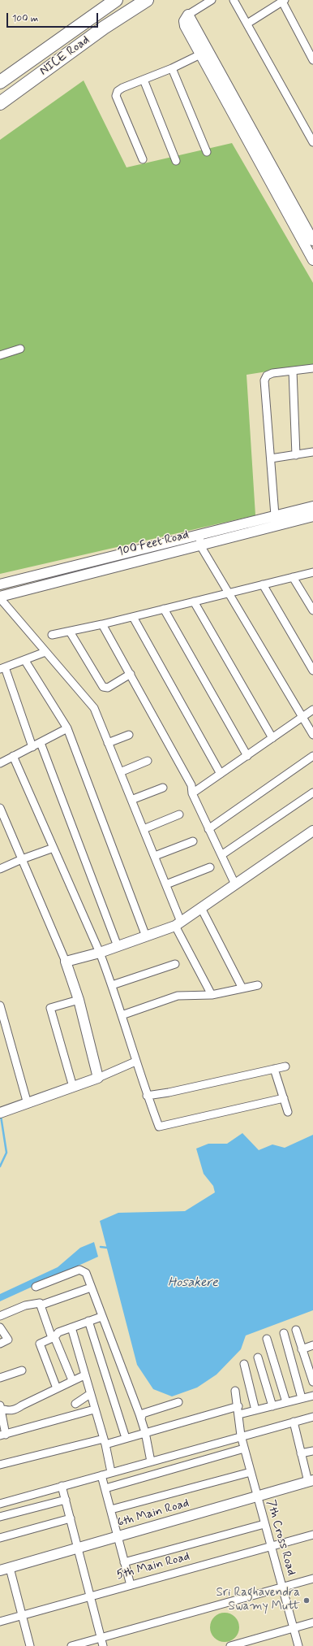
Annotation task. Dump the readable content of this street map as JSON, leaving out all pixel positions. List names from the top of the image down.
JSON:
{
  "streets": {
    "highway": ["NICE Road"],
    "street": [
      "100 Feet Road",
      "6th Main Road",
      "7th Cross Road",
      "5th Main Road"
    ]
  },
  "crossings": [
    ["6th Main Road", "7th Cross Road"],
    ["7th Cross Road", "5th Main Road"]
  ],
  "water": ["Hosakere"],
  "places": ["Sri Raghavendra Swamy Mutt"],
  "scale_bar": "100 m"
}
